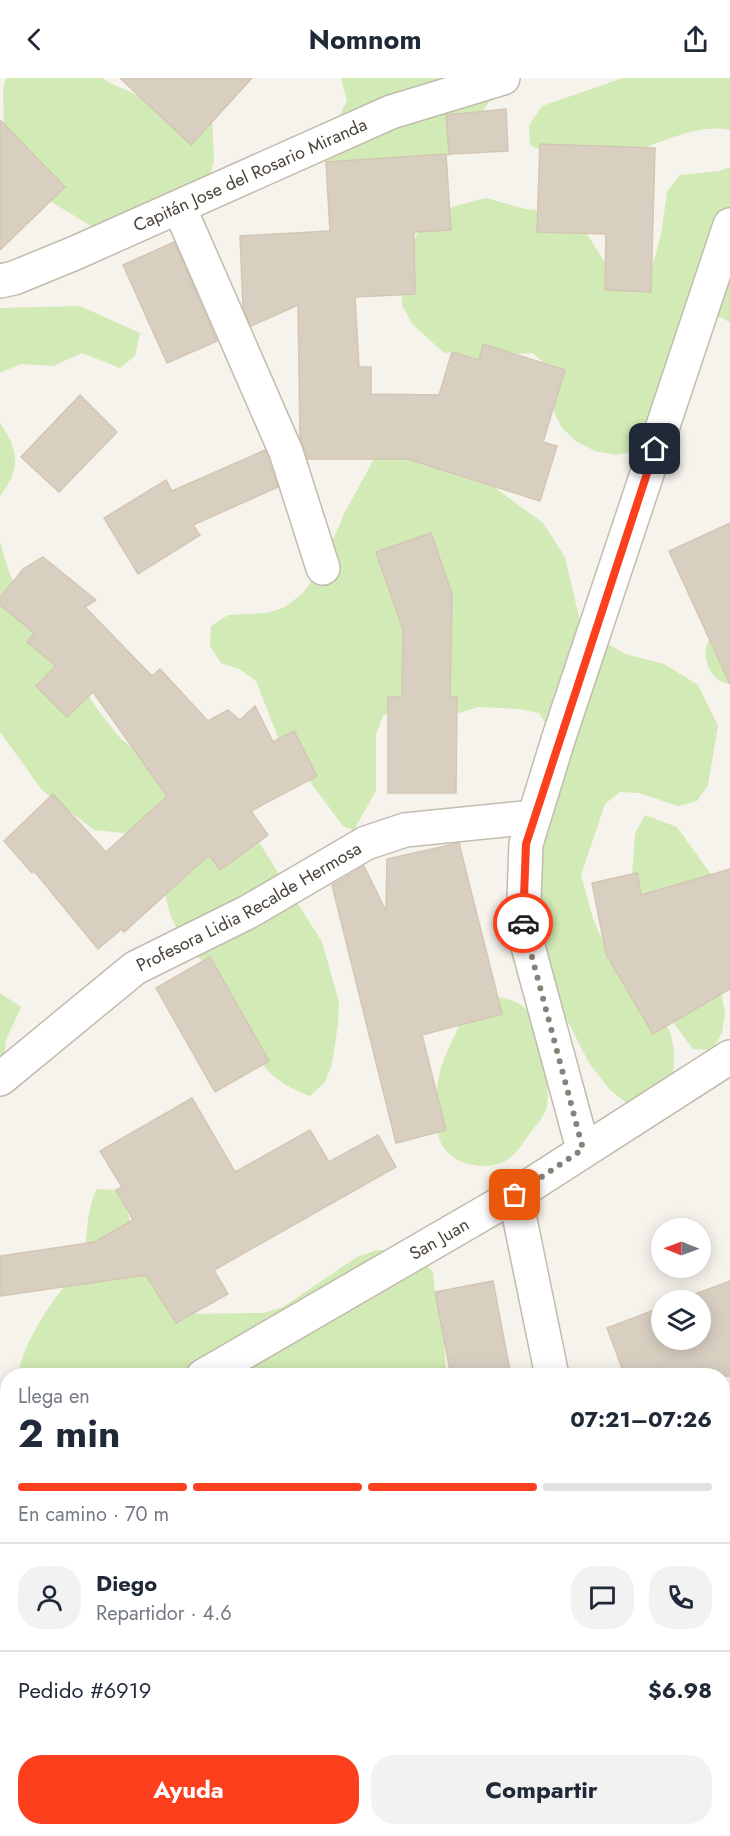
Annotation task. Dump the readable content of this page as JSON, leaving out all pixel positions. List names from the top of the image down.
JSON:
{
  "streets": {
    "street": ["Capitán Jose del Rosario Miranda", "Profesora Lidia Recalde Hermosa", "San Juan"]
  },
  "north": "left",
  "page": {
    "header": "Nomnom",
    "heading": ["2 min", "Llega en", "07:21–07:26"],
    "panel": [
      "Diego",
      "Repartidor · 4.6",
      "Pedido #6919",
      "$6.98"
    ],
    "bar": "En camino · 70 m",
    "buttons": ["Ayuda", "Compartir"]
  }
}
